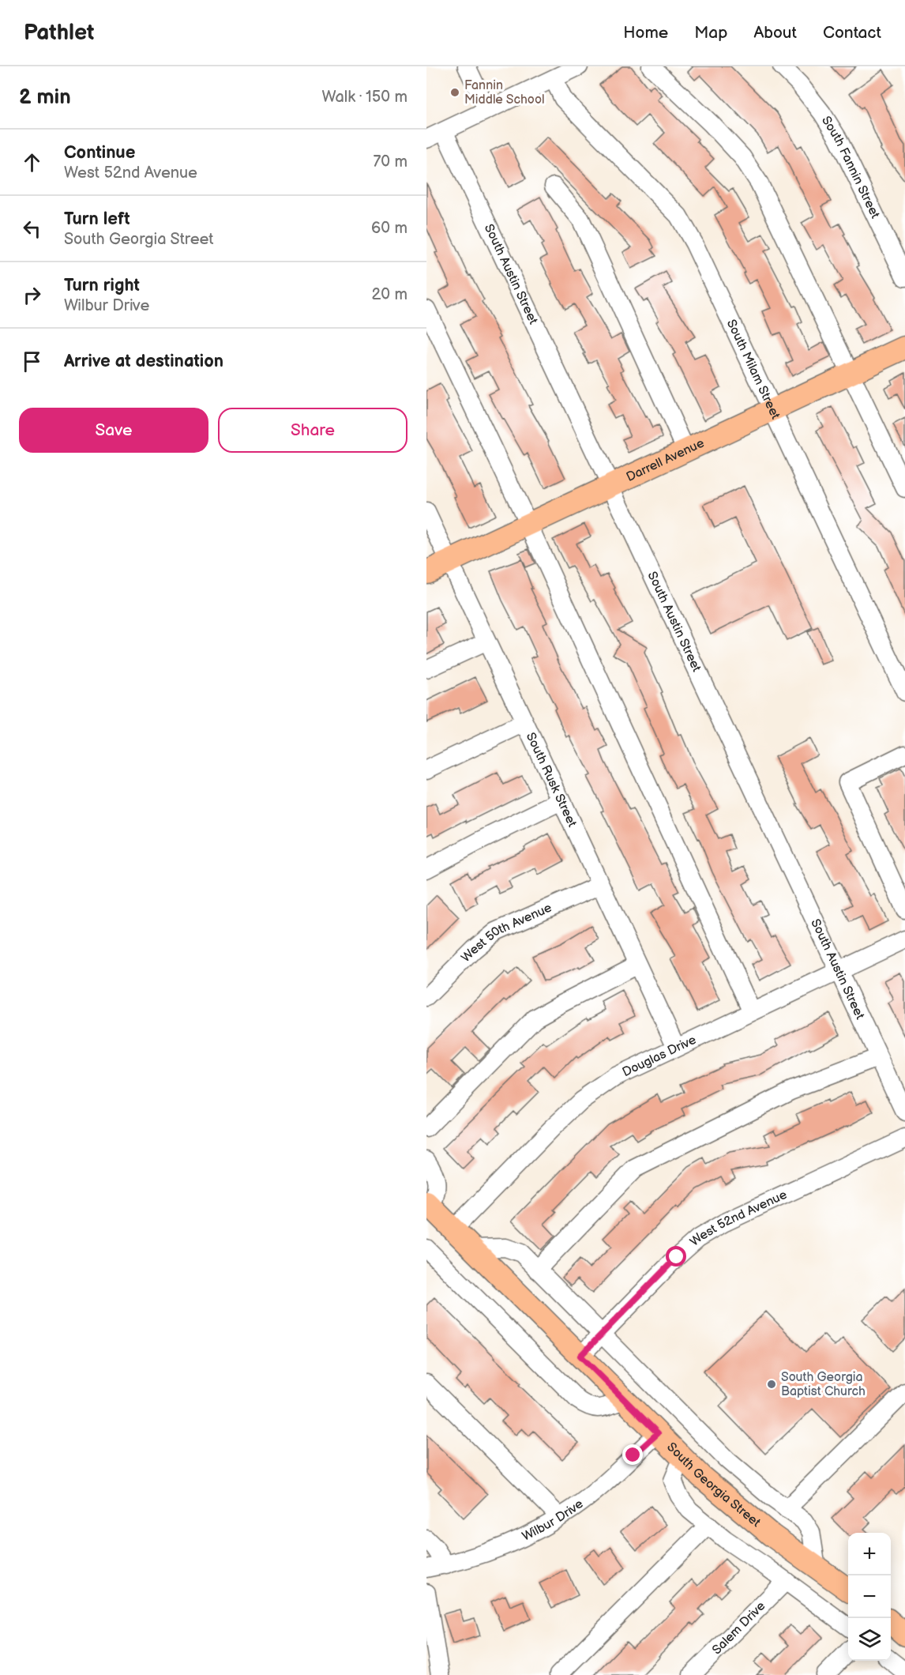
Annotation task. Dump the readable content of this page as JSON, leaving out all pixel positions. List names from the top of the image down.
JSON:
{
  "streets": {
    "main road": ["Darrell Avenue", "South Georgia Street"],
    "street": [
      "South Fannin Street",
      "South Austin Street",
      "South Milam Street",
      "South Rusk Street",
      "West 50th Avenue",
      "Douglas Drive",
      "West 52nd Avenue",
      "Wilbur Drive",
      "Salem Drive"
    ]
  },
  "crossings": [
    ["South Austin Street", "Darrell Avenue"],
    ["South Austin Street", "Douglas Drive"],
    ["South Milam Street", "Darrell Avenue"],
    ["Darrell Avenue", "South Rusk Street"],
    ["South Rusk Street", "West 50th Avenue"],
    ["South Rusk Street", "Douglas Drive"],
    ["Douglas Drive", "South Georgia Street"],
    ["West 52nd Avenue", "South Georgia Street"],
    ["South Georgia Street", "Wilbur Drive"]
  ],
  "places": ["Fannin Middle School", "South Georgia Baptist Church"],
  "page": {
    "header": "Pathlet",
    "nav": [
      "Home",
      "Map",
      "About",
      "Contact"
    ],
    "heading": ["2 min", "Walk · 150 m"],
    "list": [
      ["Continue", "West 52nd Avenue", "70 m"],
      ["Turn left", "South Georgia Street", "60 m"],
      ["Turn right", "Wilbur Drive", "20 m"],
      "Arrive at destination"
    ],
    "buttons": ["Save", "Share"],
    "map_buttons": ["+", "−"]
  }
}
